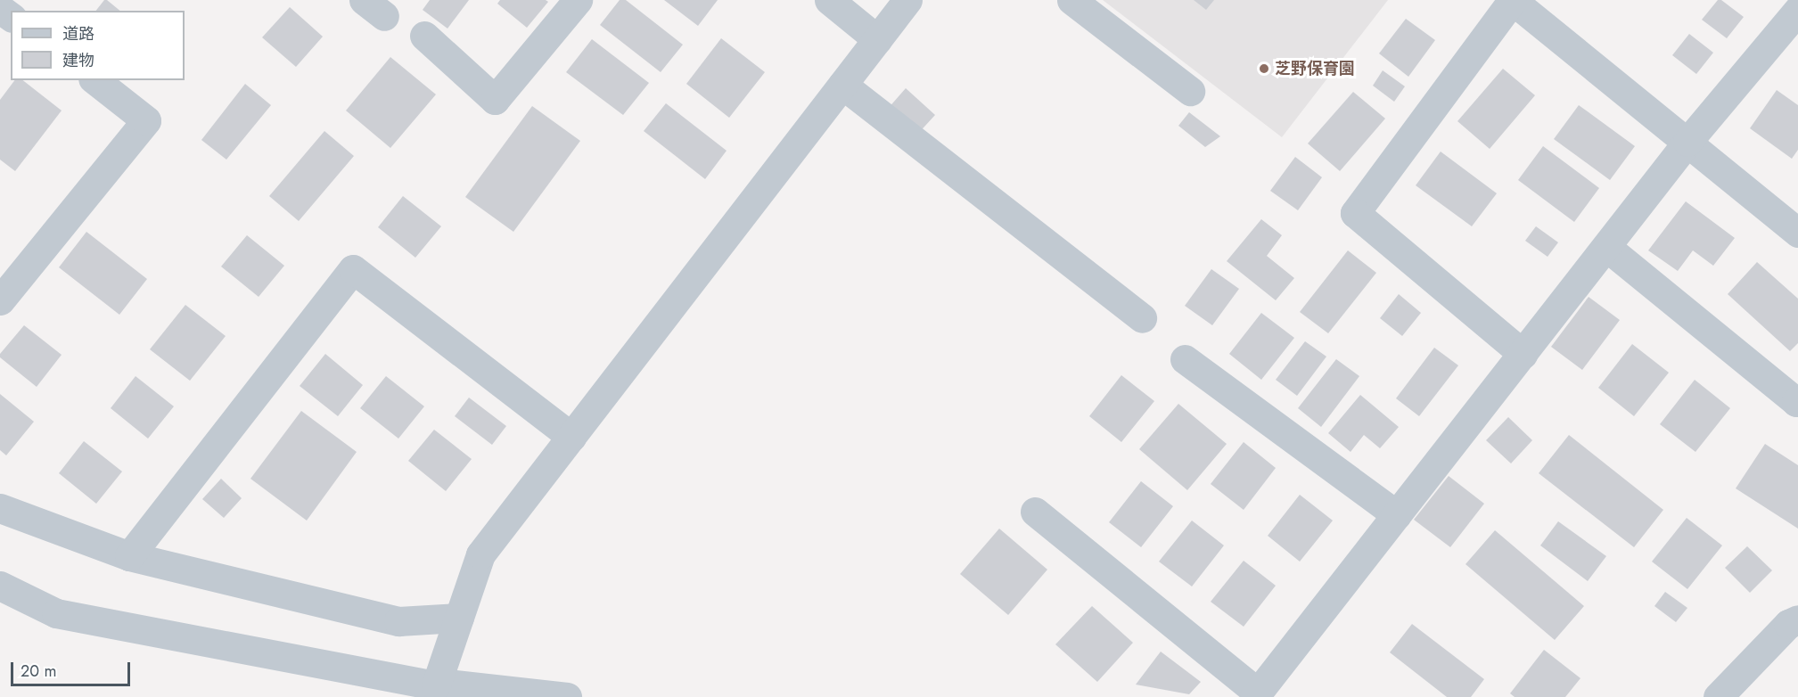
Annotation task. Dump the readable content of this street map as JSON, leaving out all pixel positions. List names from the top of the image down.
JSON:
{
  "places": ["芝野保育園"],
  "legend": ["道路", "建物"],
  "scale_bar": "20 m"
}
